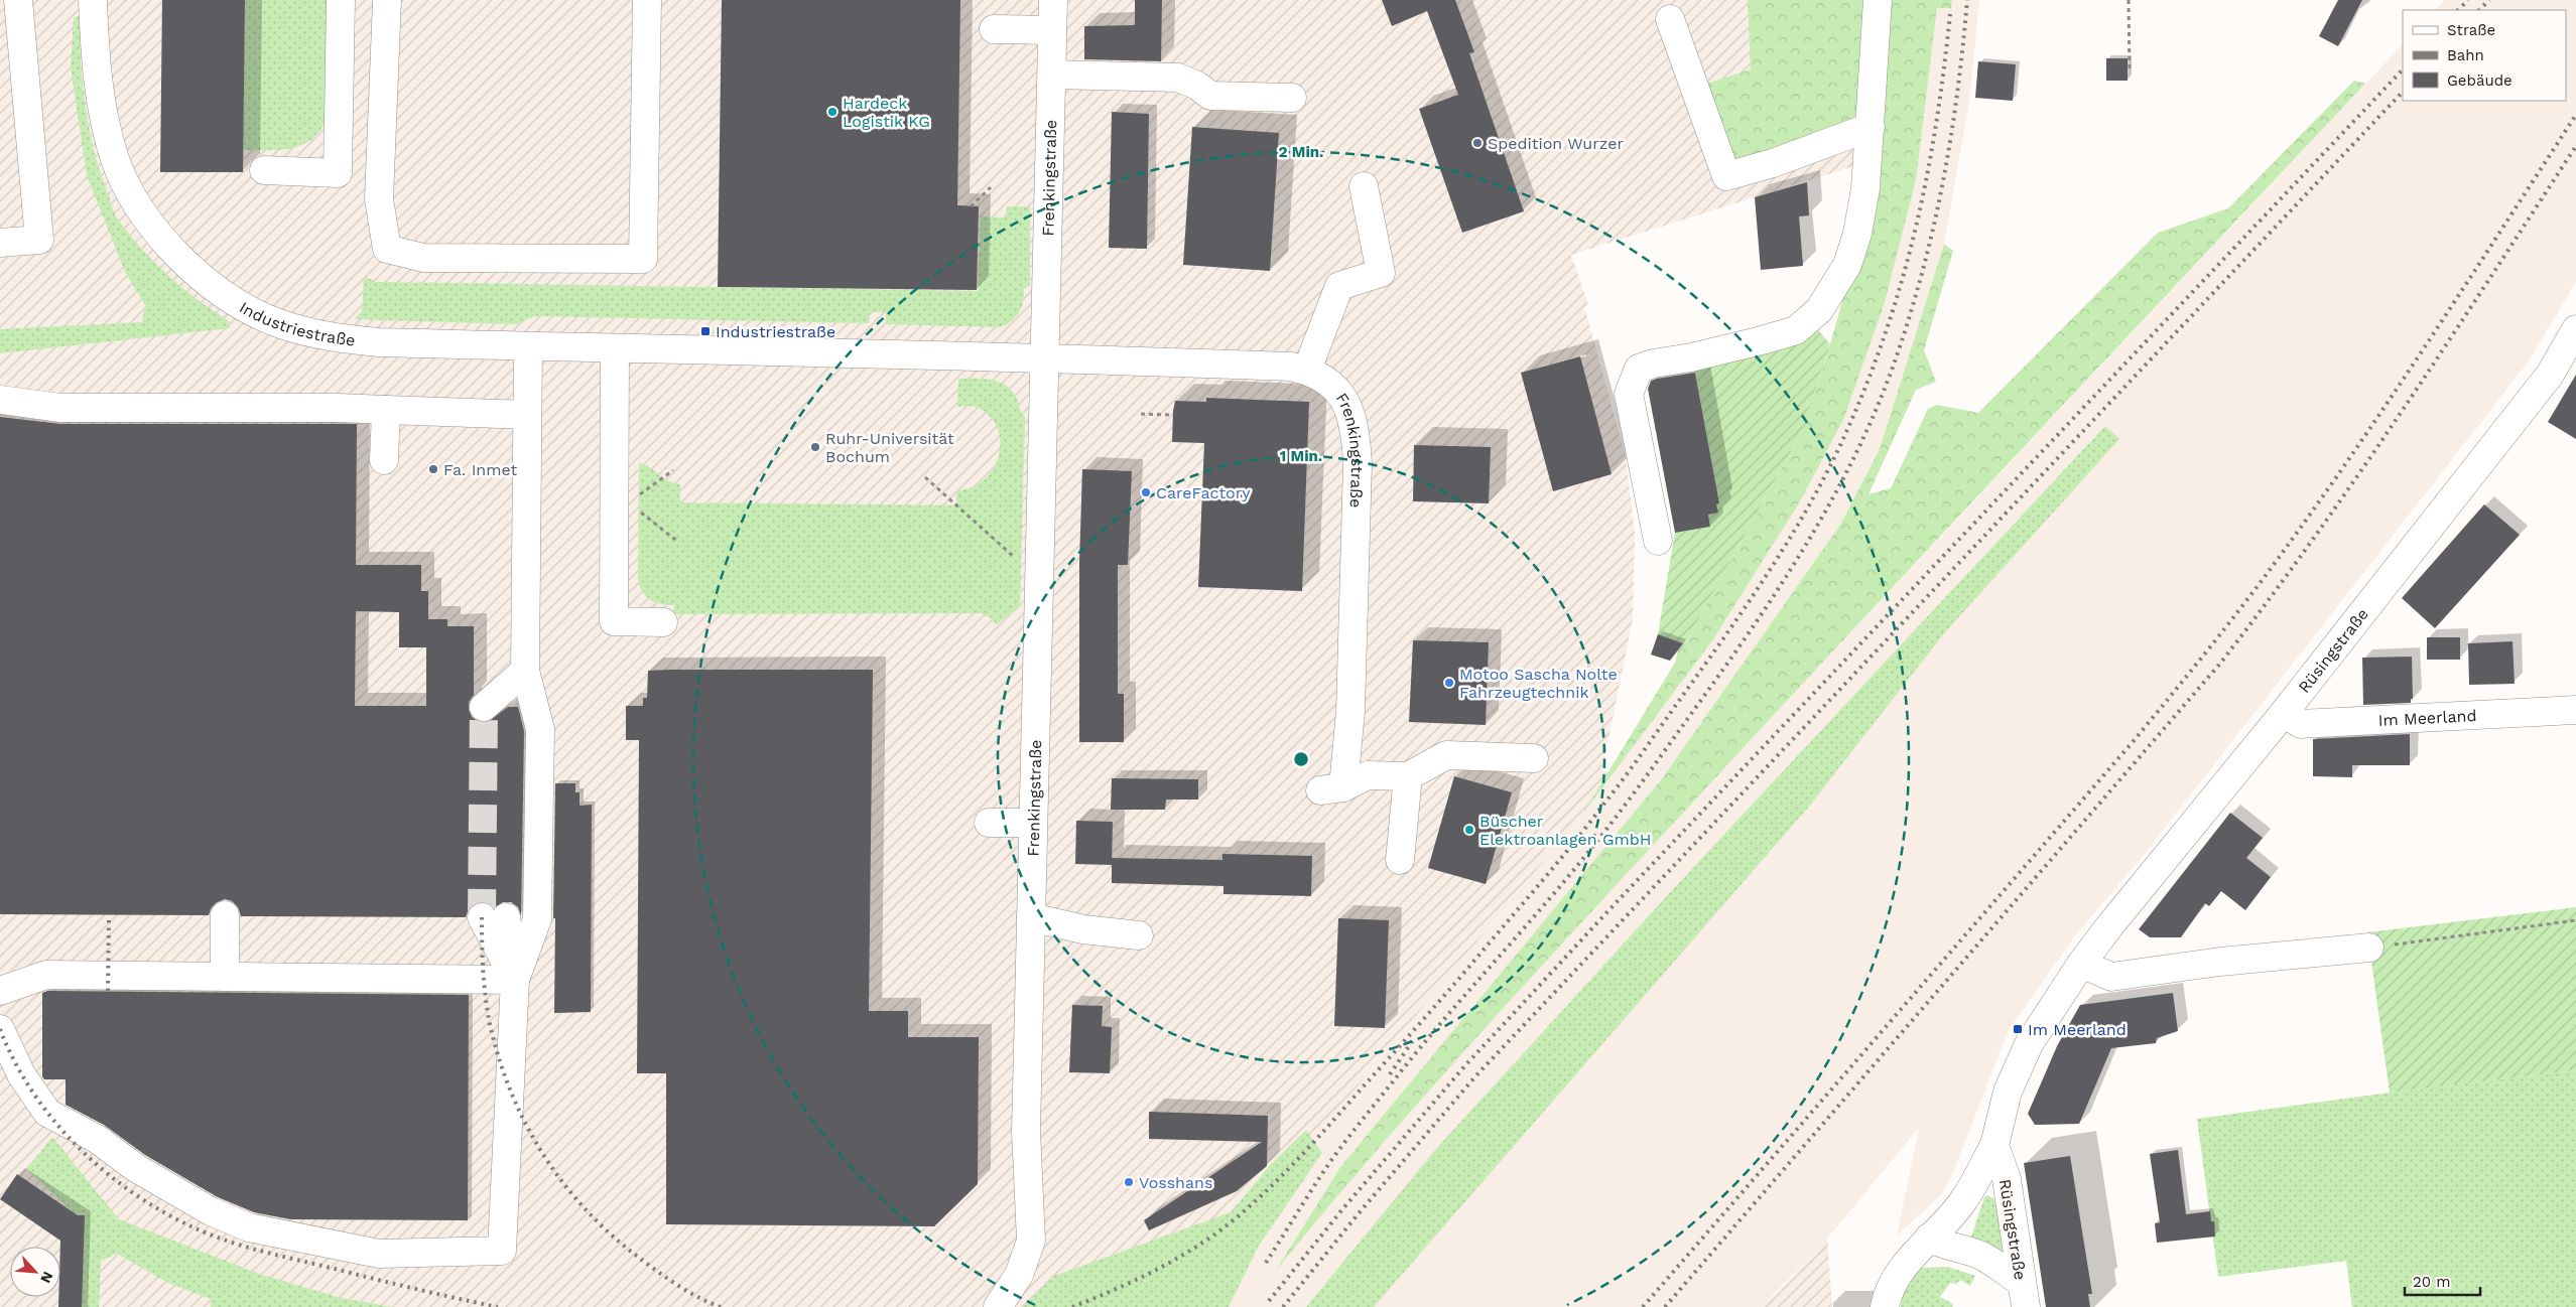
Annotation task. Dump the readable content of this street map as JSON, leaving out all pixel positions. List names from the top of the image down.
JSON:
{
  "streets": {
    "street": [
      "Frenkingstraße",
      "Industriestraße",
      "Rüsingstraße",
      "Im Meerland"
    ]
  },
  "crossings": [
    ["Frenkingstraße", "Industriestraße"],
    ["Rüsingstraße", "Im Meerland"]
  ],
  "places": {
    "other": [
      "Hardeck Logistik KG",
      "Spedition Wurzer",
      "Ruhr-Universität Bochum",
      "Fa. Inmet",
      "CareFactory",
      "Motoo Sascha Nolte Fahrzeugtechnik",
      "Büscher Elektroanlagen GmbH",
      "Vosshans"
    ],
    "transit": ["Industriestraße", "Im Meerland"]
  },
  "legend": ["Straße", "Bahn", "Gebäude"],
  "scale_bar": "20 m",
  "north": "bottom right",
  "rings": ["2 Min.", "1 Min."]
}
